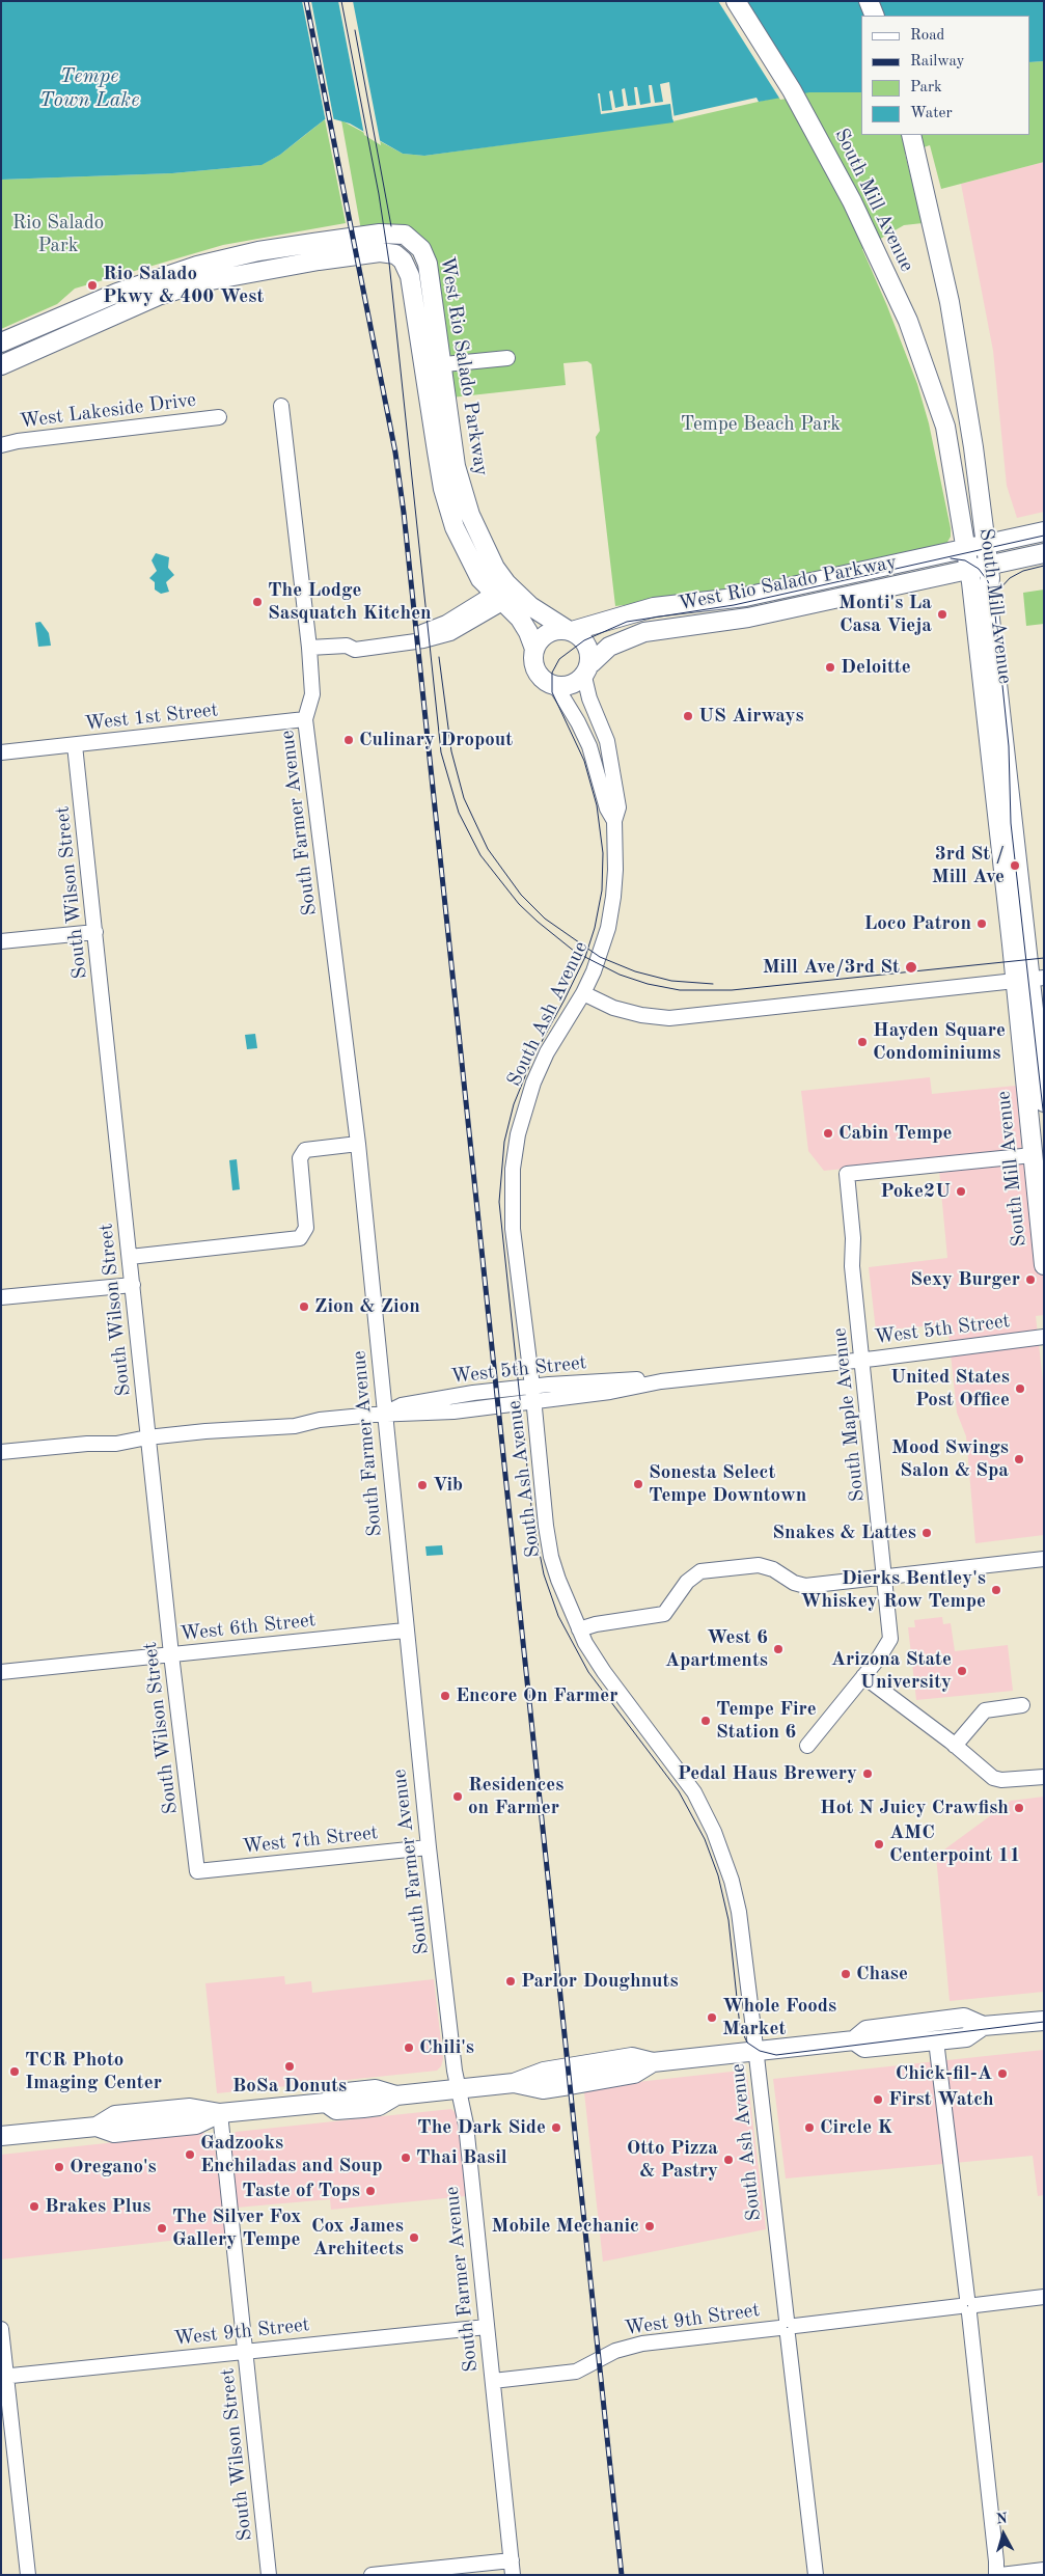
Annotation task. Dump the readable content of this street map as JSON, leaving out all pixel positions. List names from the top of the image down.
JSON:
{
  "streets": {
    "main road": ["South Mill Avenue", "West Rio Salado Parkway"],
    "street": [
      "West Lakeside Drive",
      "West 1st Street",
      "South Farmer Avenue",
      "South Wilson Street",
      "South Ash Avenue",
      "West 5th Street",
      "South Maple Avenue",
      "West 6th Street",
      "West 7th Street",
      "West 9th Street"
    ]
  },
  "crossings": [
    ["South Mill Avenue", "West Rio Salado Parkway"],
    ["South Mill Avenue", "South Maple Avenue"],
    ["West Rio Salado Parkway", "South Ash Avenue"],
    ["West 1st Street", "South Farmer Avenue"],
    ["West 1st Street", "South Wilson Street"],
    ["South Farmer Avenue", "West 5th Street"],
    ["South Farmer Avenue", "West 6th Street"],
    ["South Farmer Avenue", "West 7th Street"],
    ["South Farmer Avenue", "West 9th Street"],
    ["South Wilson Street", "West 5th Street"],
    ["South Wilson Street", "West 6th Street"],
    ["South Wilson Street", "West 7th Street"],
    ["South Wilson Street", "West 9th Street"],
    ["South Ash Avenue", "West 5th Street"],
    ["South Ash Avenue", "West 9th Street"],
    ["West 5th Street", "South Maple Avenue"]
  ],
  "water": ["Tempe Town Lake"],
  "parks": ["Rio Salado Park", "Tempe Beach Park"],
  "places": [
    "Rio Salado Pkwy & 400 West",
    "The Lodge Sasquatch Kitchen",
    "Monti's La Casa Vieja",
    "Deloitte",
    "US Airways",
    "Culinary Dropout",
    "3rd St / Mill Ave",
    "Loco Patron",
    "Mill Ave/3rd St",
    "Hayden Square Condominiums",
    "Cabin Tempe",
    "Poke2U",
    "Sexy Burger",
    "Zion & Zion",
    "United States Post Office",
    "Mood Swings Salon & Spa",
    "Sonesta Select Tempe Downtown",
    "Vib",
    "Snakes & Lattes",
    "Dierks Bentley's Whiskey Row Tempe",
    "West 6 Apartments",
    "Arizona State University",
    "Encore On Farmer",
    "Tempe Fire Station 6",
    "Pedal Haus Brewery",
    "Residences on Farmer",
    "Hot N Juicy Crawfish",
    "AMC Centerpoint 11",
    "Chase",
    "Parlor Doughnuts",
    "Whole Foods Market",
    "Chili's",
    "BoSa Donuts",
    "TCR Photo Imaging Center",
    "Chick-fil-A",
    "First Watch",
    "The Dark Side",
    "Circle K",
    "Gadzooks Enchiladas and Soup",
    "Thai Basil",
    "Otto Pizza & Pastry",
    "Oregano's",
    "Taste of Tops",
    "Brakes Plus",
    "Mobile Mechanic",
    "The Silver Fox Gallery Tempe",
    "Cox James Architects"
  ],
  "legend": [
    "Road",
    "Railway",
    "Park",
    "Water"
  ],
  "north": "top"
}
